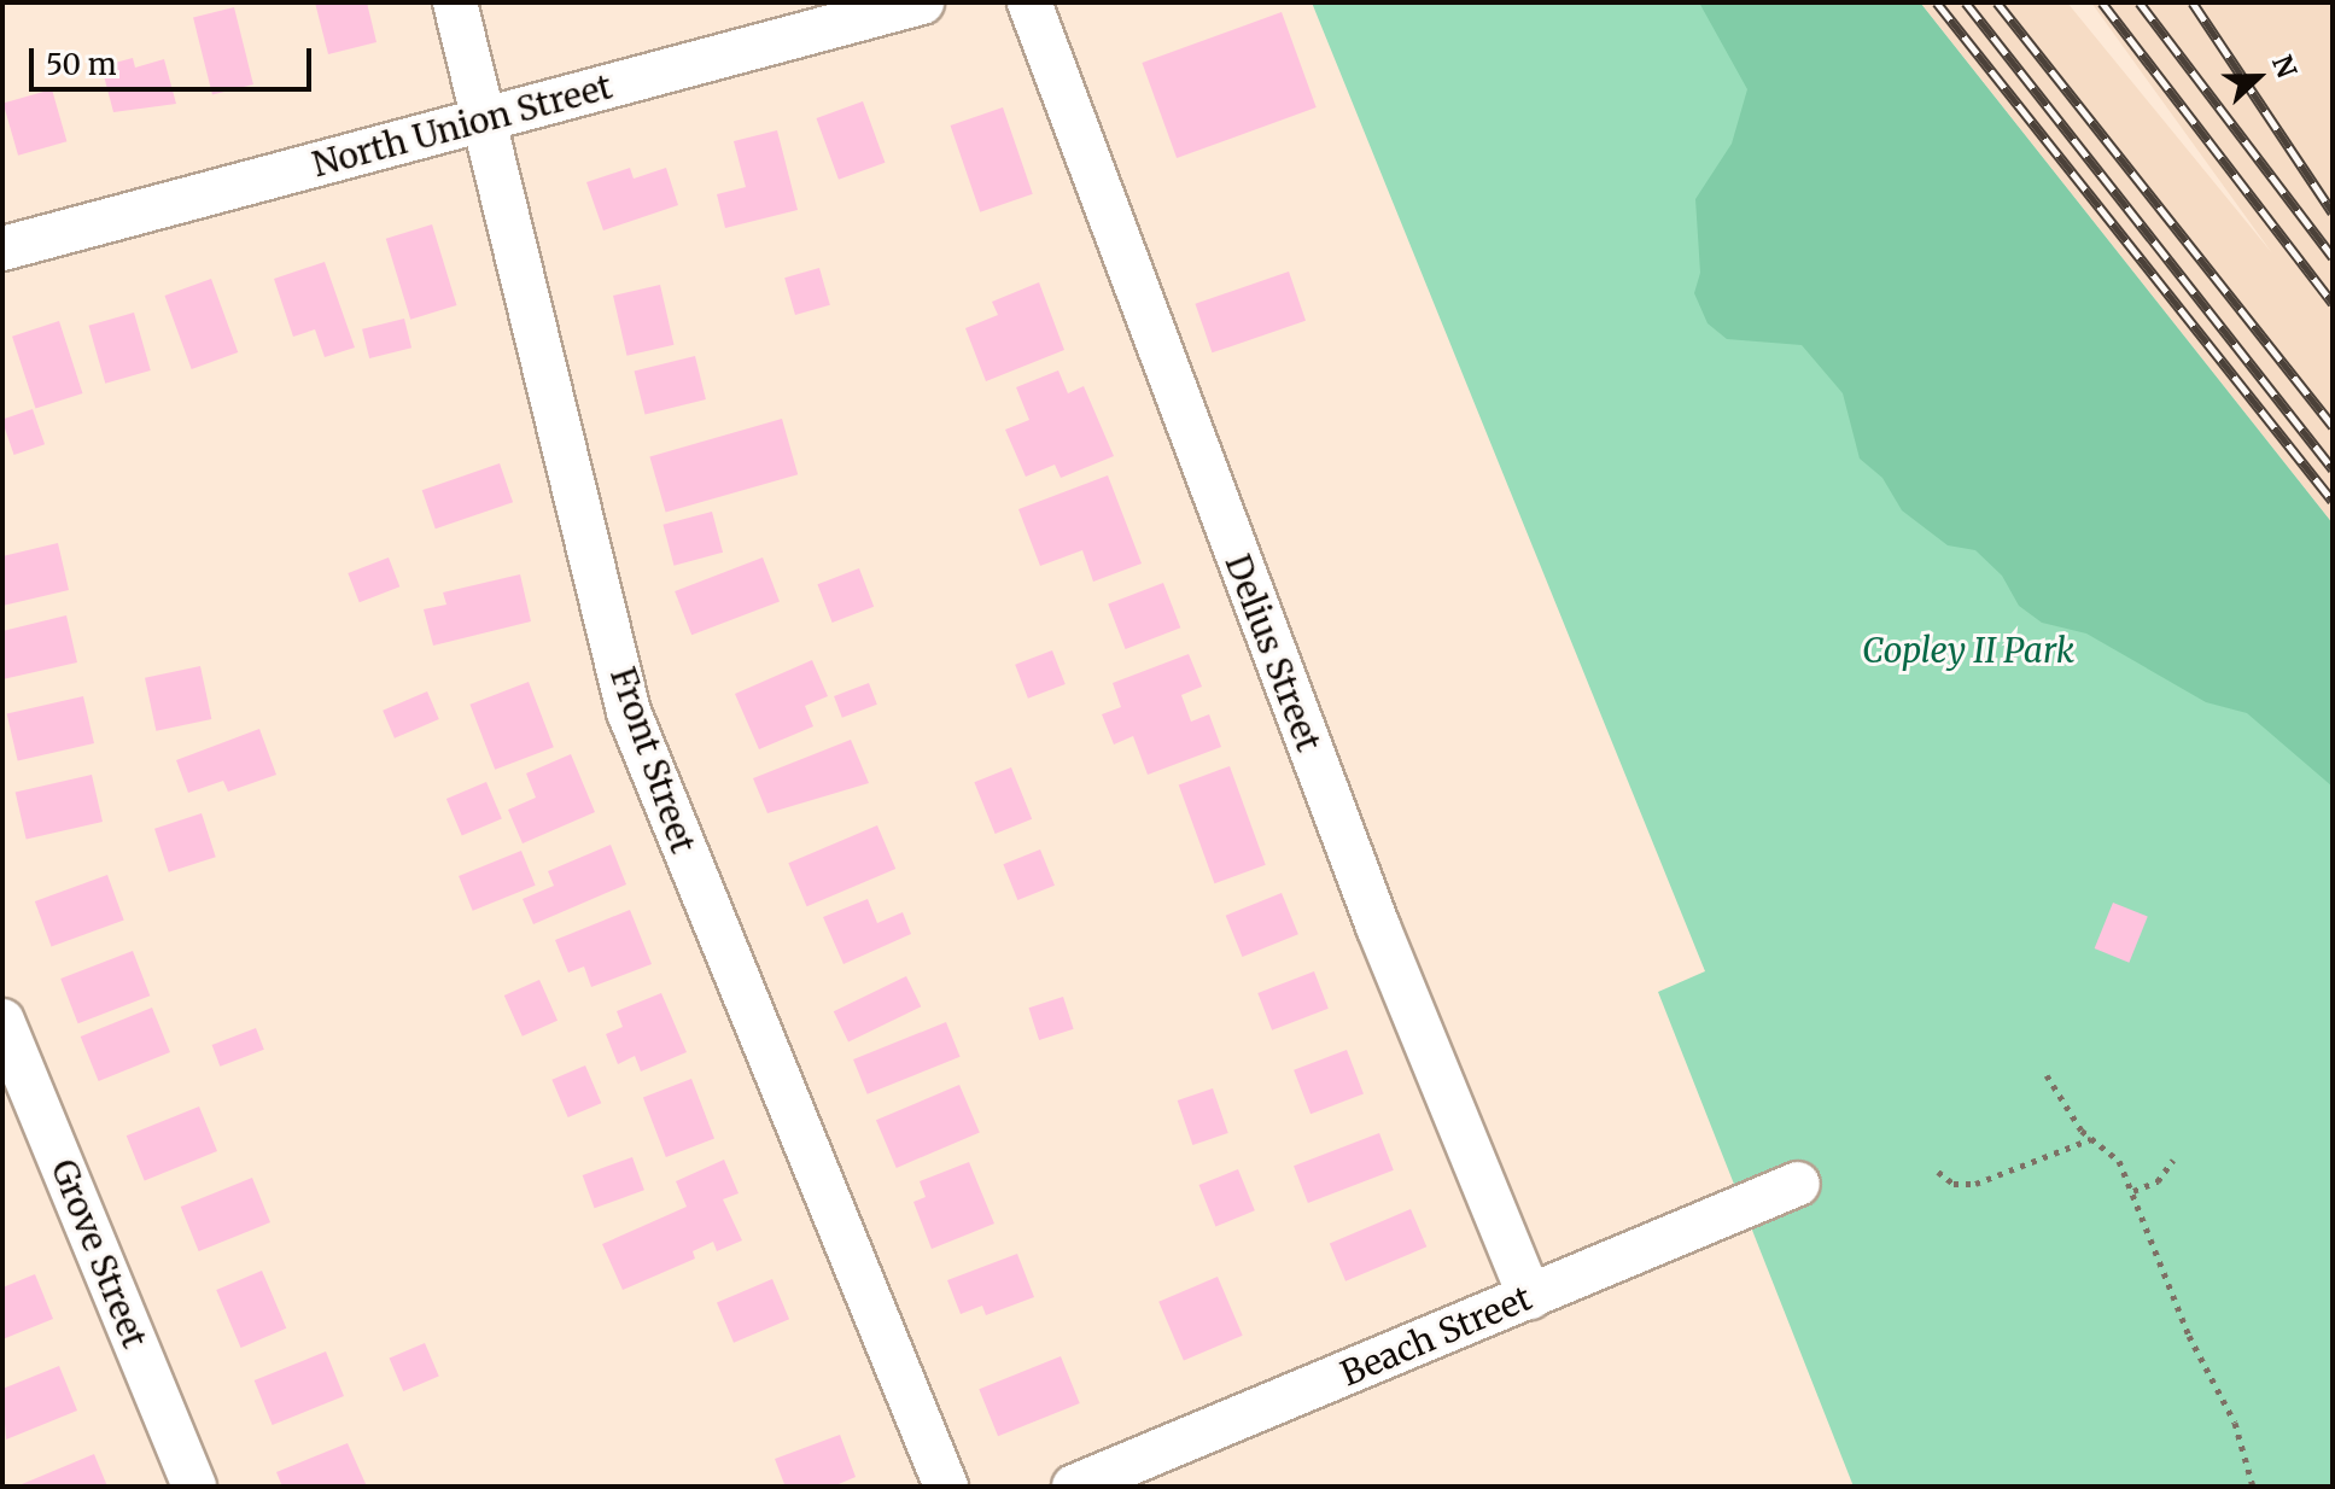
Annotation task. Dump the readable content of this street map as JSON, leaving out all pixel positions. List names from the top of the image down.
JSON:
{
  "streets": {
    "street": [
      "North Union Street",
      "Delius Street",
      "Front Street",
      "Grove Street",
      "Beach Street"
    ]
  },
  "crossings": [
    ["North Union Street", "Front Street"],
    ["Delius Street", "Beach Street"]
  ],
  "parks": ["Copley II Park"],
  "scale_bar": "50 m",
  "north": "right"
}
